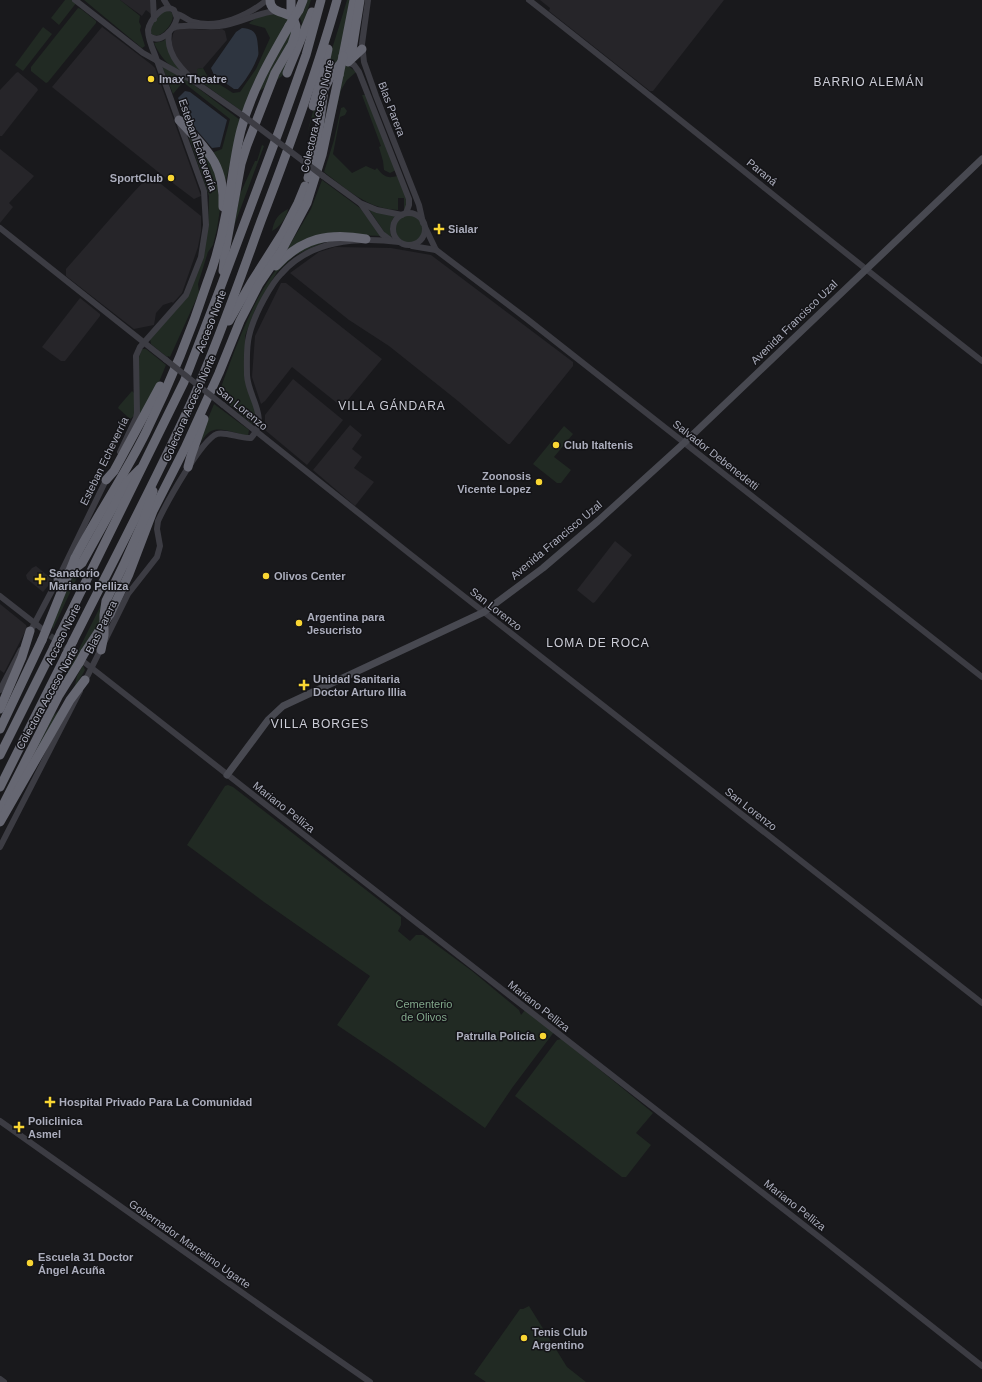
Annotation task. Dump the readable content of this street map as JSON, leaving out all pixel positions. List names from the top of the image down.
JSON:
{
  "streets": {
    "highway": ["Colectora Acceso Norte", "Acceso Norte"],
    "main road": ["Avenida Francisco Uzal"],
    "street": [
      "Blas Parera",
      "Esteban Echeverría",
      "Paraná",
      "San Lorenzo",
      "Salvador Debenedetti",
      "Mariano Pelliza",
      "Gobernador Marcelino Ugarte"
    ]
  },
  "crossings": [
    ["Blas Parera", "Colectora Acceso Norte"],
    ["Blas Parera", "San Lorenzo"],
    ["Blas Parera", "Salvador Debenedetti"],
    ["Blas Parera", "Mariano Pelliza"],
    ["Colectora Acceso Norte", "Mariano Pelliza"],
    ["Esteban Echeverría", "San Lorenzo"],
    ["Paraná", "Avenida Francisco Uzal"],
    ["Avenida Francisco Uzal", "San Lorenzo"],
    ["Avenida Francisco Uzal", "Salvador Debenedetti"],
    ["Avenida Francisco Uzal", "Mariano Pelliza"]
  ],
  "districts": [
    "BARRIO ALEMÁN",
    "VILLA GÁNDARA",
    "LOMA DE ROCA",
    "VILLA BORGES"
  ],
  "parks": ["Cementerio de Olivos"],
  "places": {
    "other": [
      "Imax Theatre",
      "SportClub",
      "Club Italtenis",
      "Zoonosis Vicente Lopez",
      "Olivos Center",
      "Argentina para Jesucristo",
      "Patrulla Policía",
      "Escuela 31 Doctor Ángel Acuña",
      "Tenis Club Argentino"
    ],
    "health": [
      "Sialar",
      "Sanatorio Mariano Pelliza",
      "Unidad Sanitaria Doctor Arturo Illia",
      "Hospital Privado Para La Comunidad",
      "Policlinica Asmel"
    ]
  }
}
